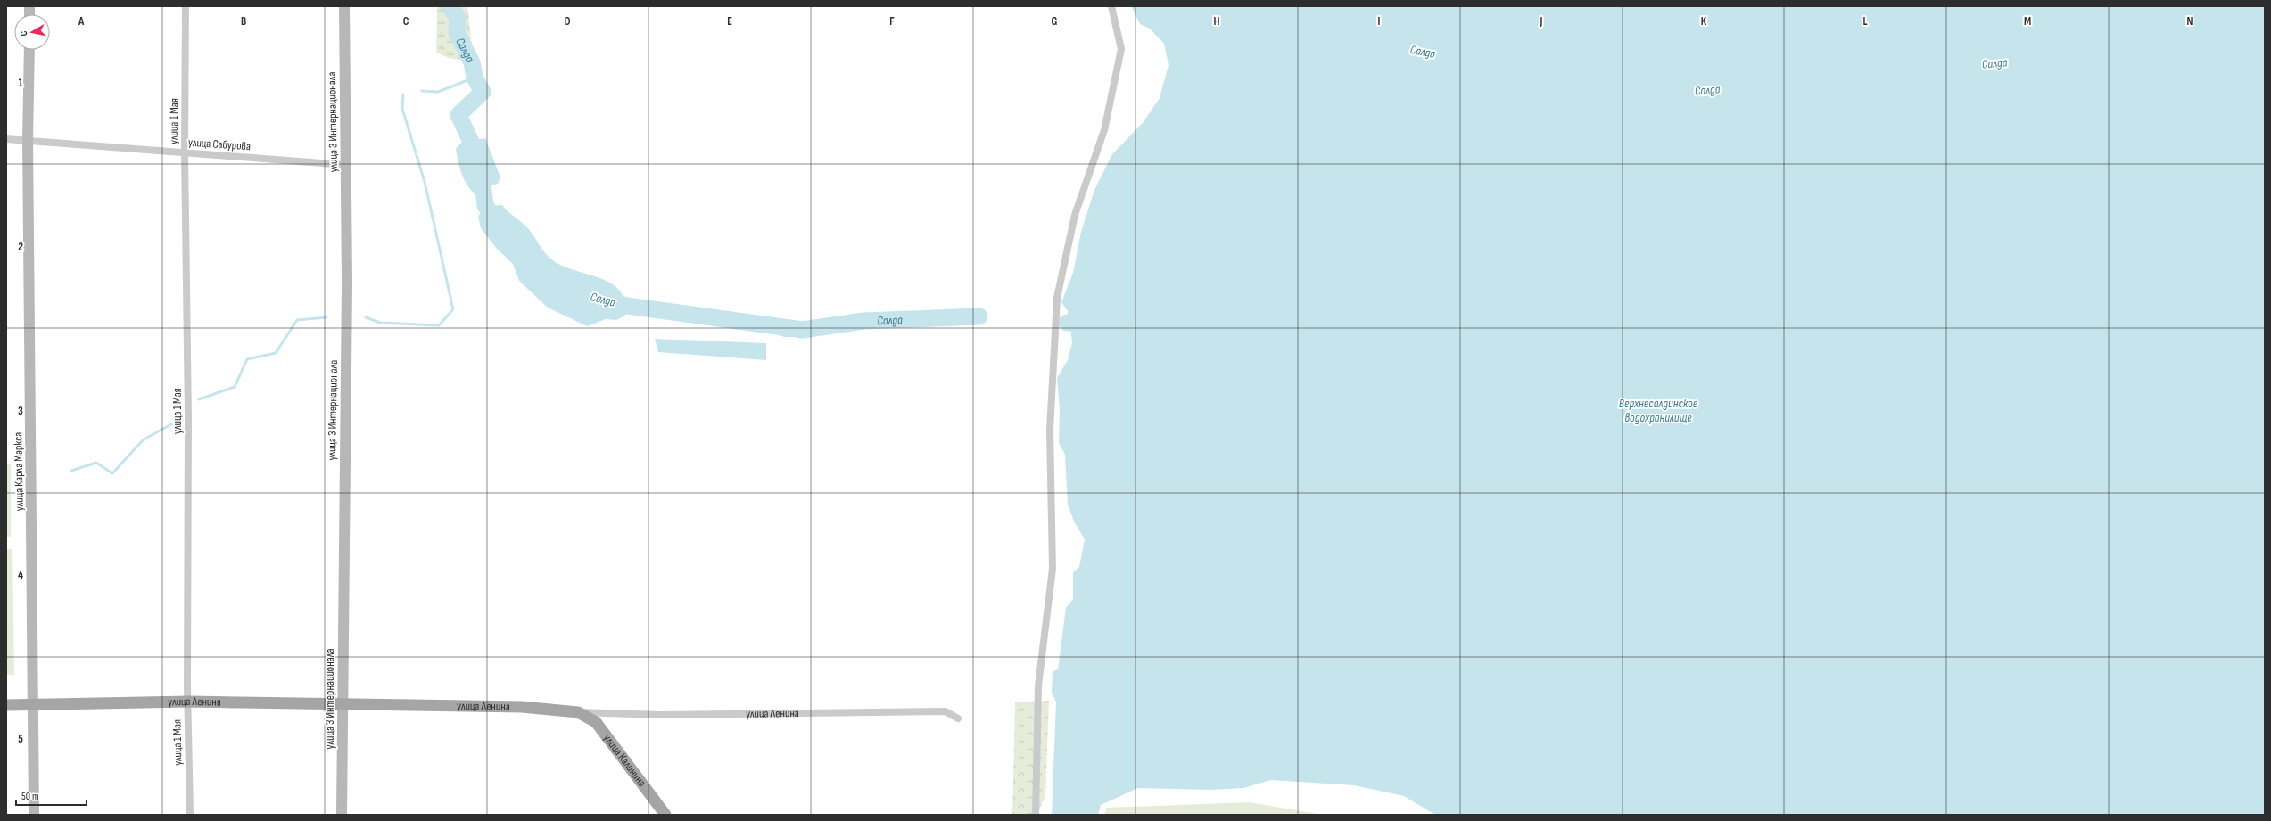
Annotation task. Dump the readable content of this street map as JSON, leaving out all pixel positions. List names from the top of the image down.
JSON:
{
  "streets": {
    "main road": [
      "улица 3 Интернационала",
      "улица Карла Маркса",
      "улица Ленина",
      "улица Калинина"
    ],
    "street": ["улица 1 Мая", "улица Сабурова"]
  },
  "crossings": [
    ["улица 1 Мая", "улица Сабурова"],
    ["улица 1 Мая", "улица Ленина"],
    ["улица 3 Интернационала", "улица Сабурова"],
    ["улица 3 Интернационала", "улица Ленина"],
    ["улица Сабурова", "улица Карла Маркса"],
    ["улица Карла Маркса", "улица Ленина"],
    ["улица Ленина", "улица Калинина"]
  ],
  "water": ["Салда", "Верхнесалдинское водохранилище"],
  "scale_bar": "50 m",
  "north": "left",
  "grid": {
    "columns": [
      "A",
      "B",
      "C",
      "D",
      "E",
      "F",
      "G",
      "H",
      "I",
      "J",
      "K",
      "L",
      "M",
      "N"
    ],
    "rows": [
      "1",
      "2",
      "3",
      "4",
      "5"
    ]
  }
}
